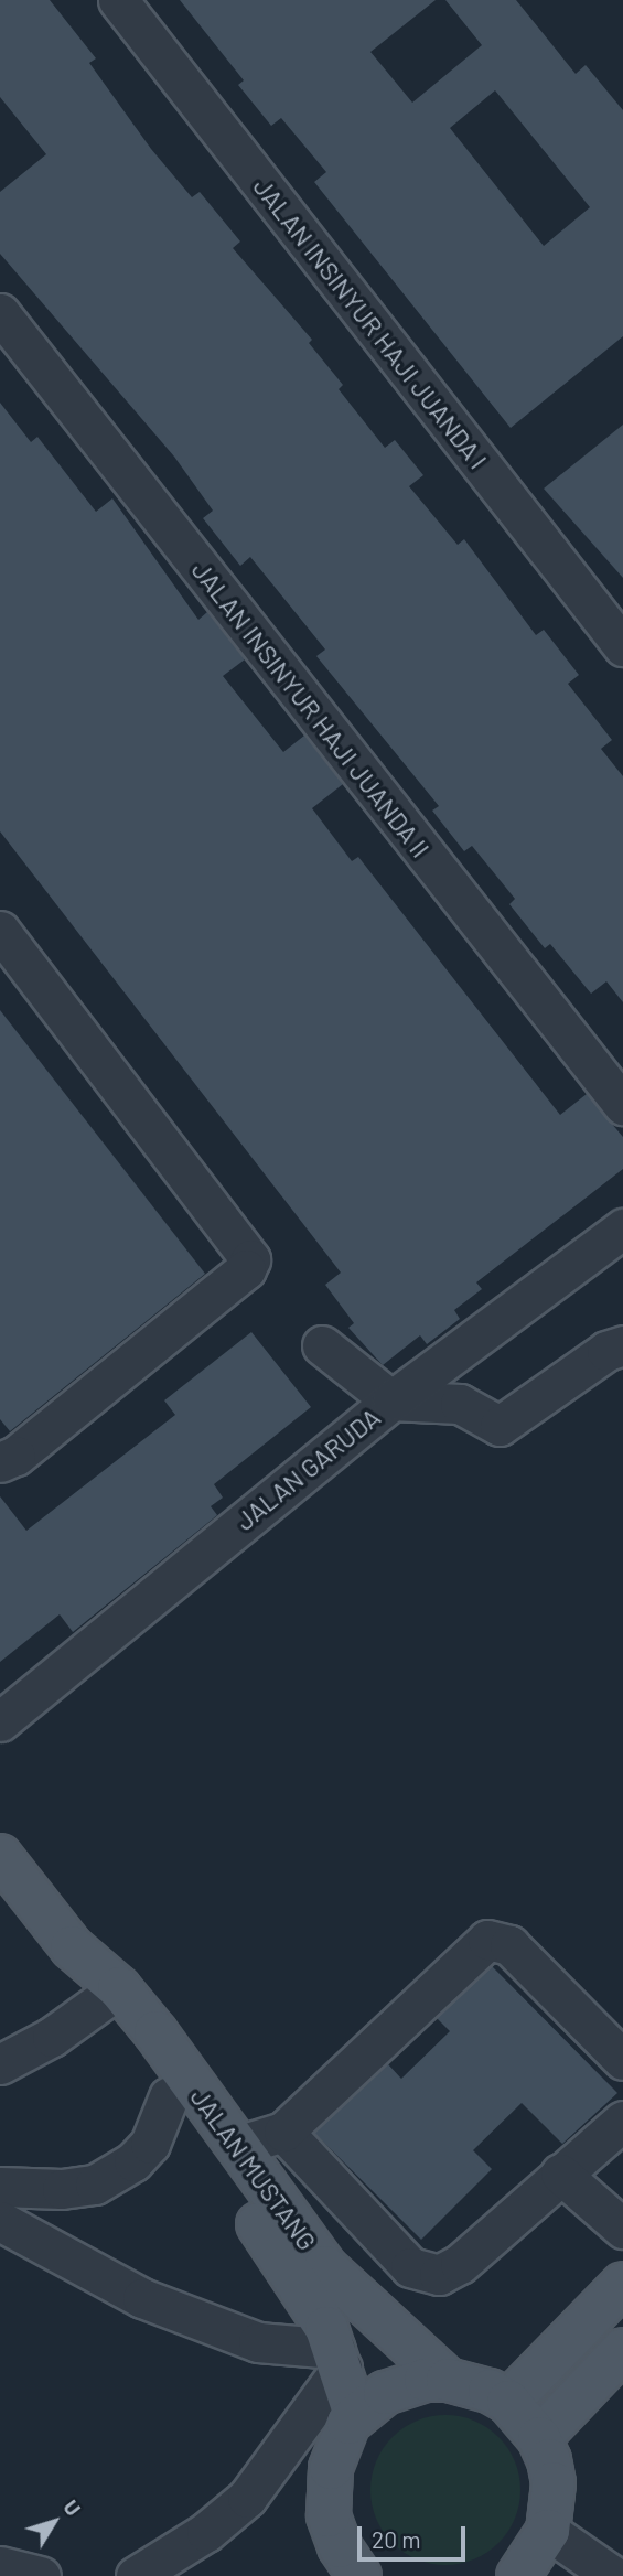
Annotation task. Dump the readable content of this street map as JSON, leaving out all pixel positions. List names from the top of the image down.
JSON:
{
  "streets": {
    "main road": ["JALAN MUSTANG"],
    "street": ["JALAN INSINYUR HAJI JUANDA I", "JALAN INSINYUR HAJI JUANDA II", "JALAN GARUDA"]
  },
  "scale_bar": "20 m",
  "north": "top right"
}
